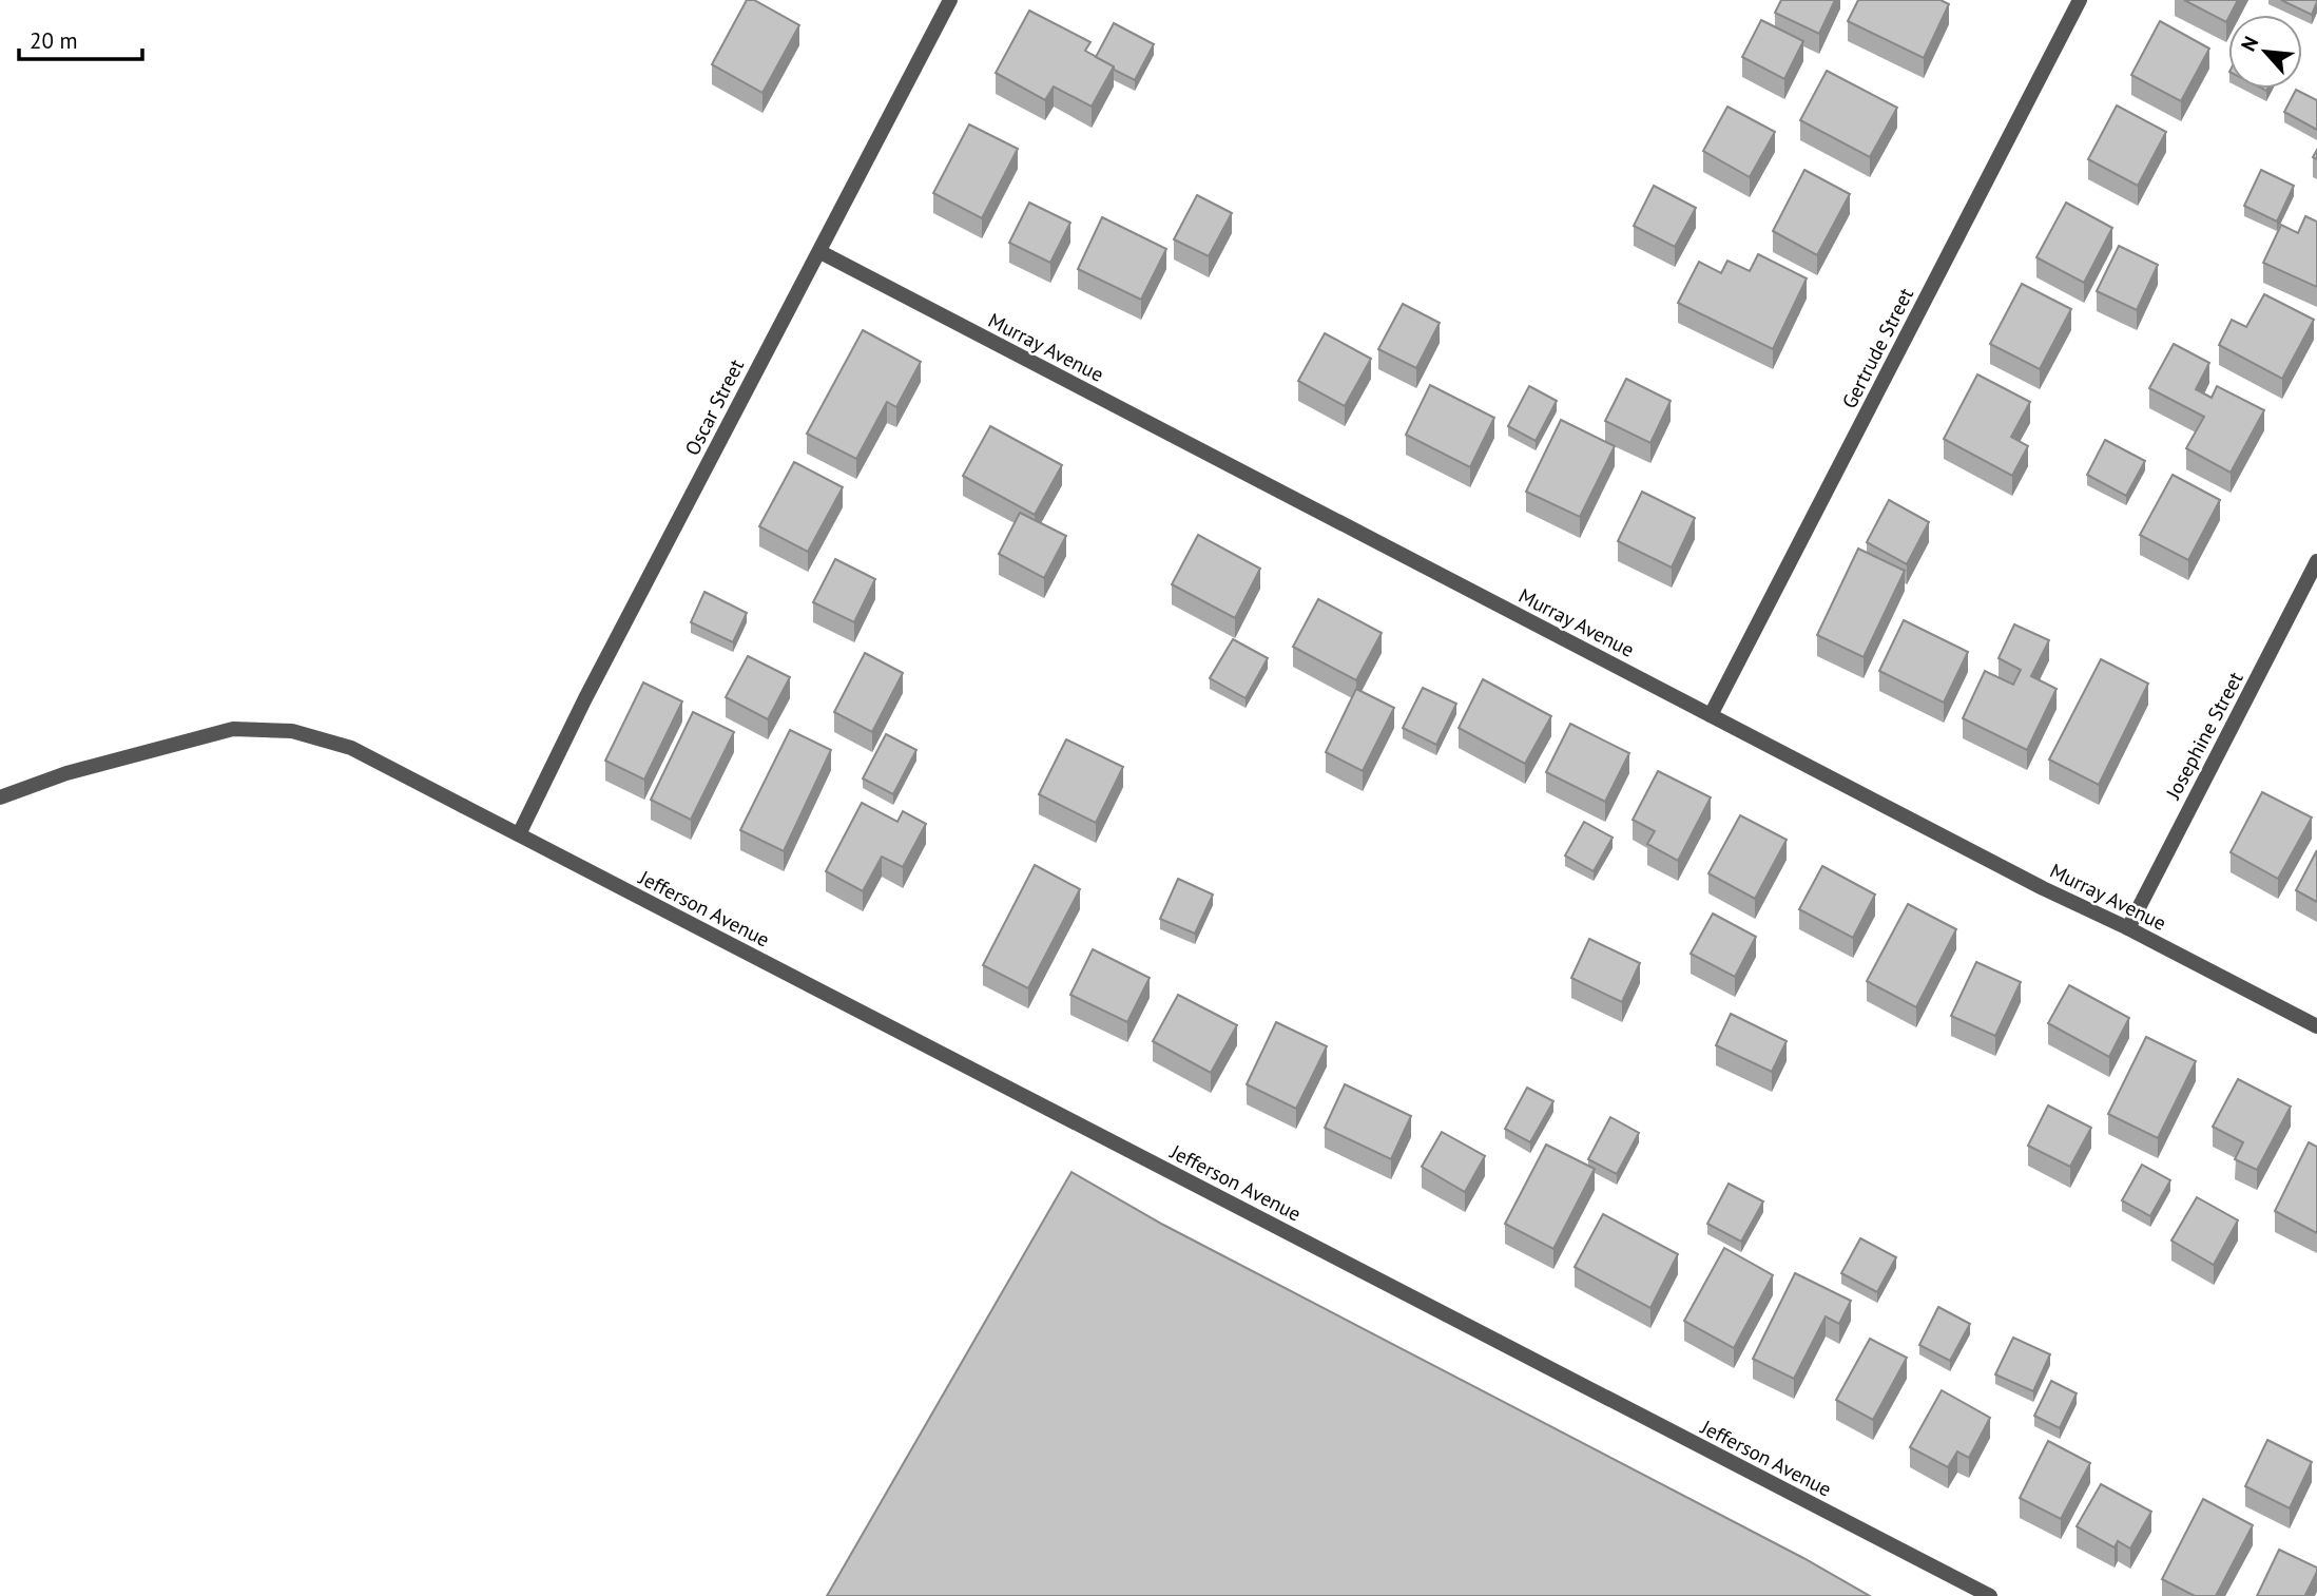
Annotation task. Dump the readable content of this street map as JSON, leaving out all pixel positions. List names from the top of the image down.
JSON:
{
  "streets": {
    "street": [
      "Murray Avenue",
      "Gertrude Street",
      "Oscar Street",
      "Josephine Street",
      "Jefferson Avenue"
    ]
  },
  "crossings": [
    ["Murray Avenue", "Gertrude Street"],
    ["Murray Avenue", "Oscar Street"],
    ["Murray Avenue", "Josephine Street"],
    ["Oscar Street", "Jefferson Avenue"]
  ],
  "scale_bar": "20 m",
  "north": "top left"
}
